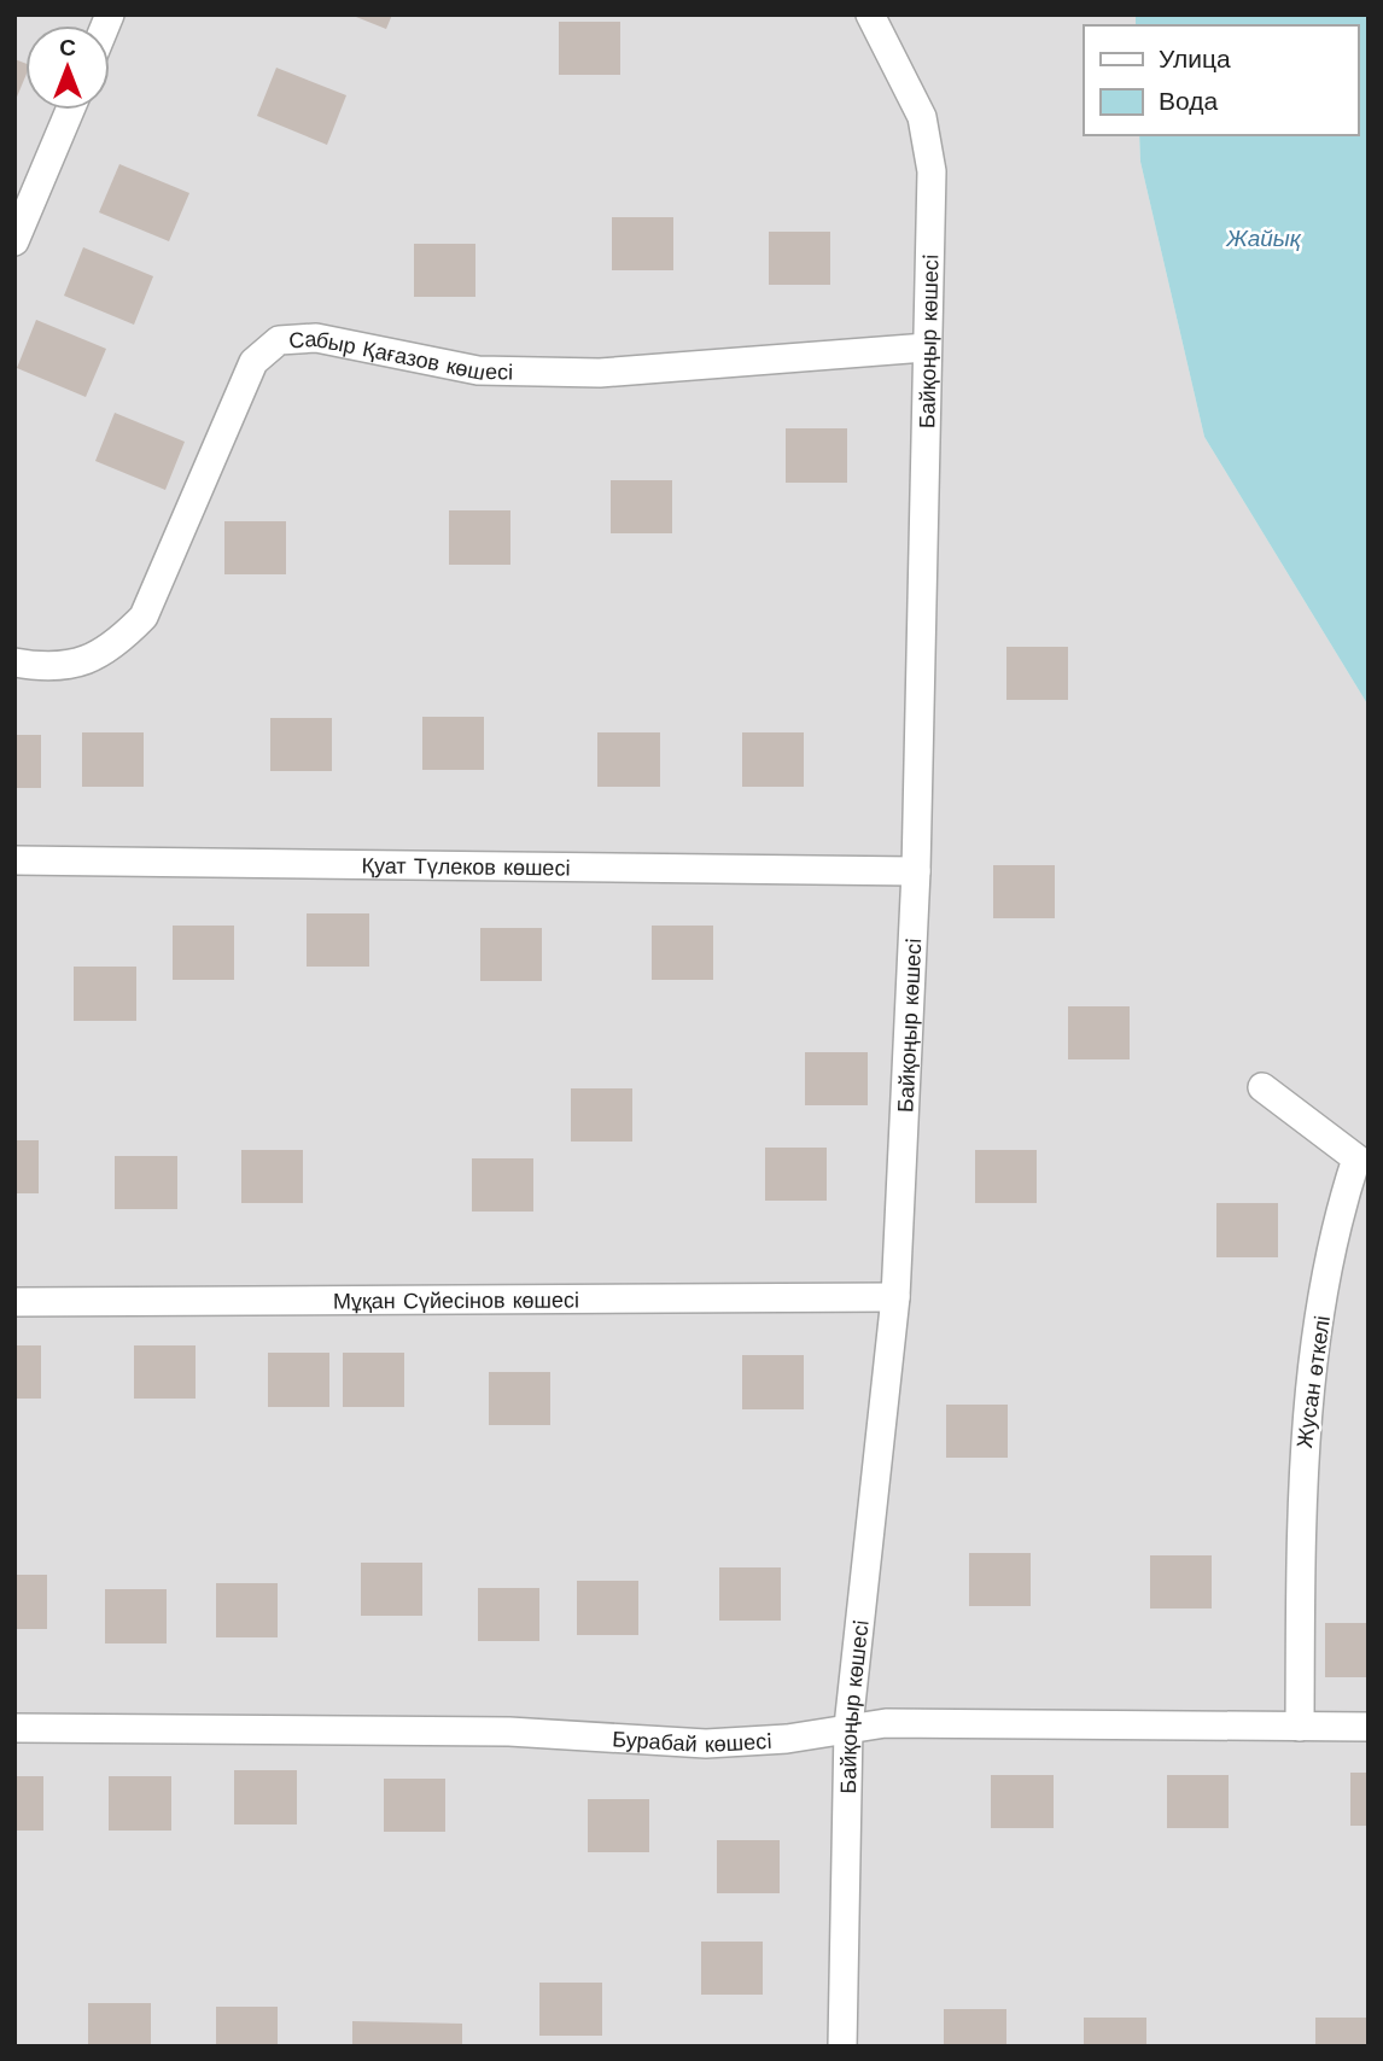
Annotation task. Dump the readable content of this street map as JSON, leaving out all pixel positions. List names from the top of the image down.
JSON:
{
  "streets": {
    "street": [
      "Байқоңыр көшесi",
      "Сабыр Қағазов көшесі",
      "Қуат Түлеков көшесі",
      "Мұқан Сүйесінов көшесі",
      "Жусан өткелі",
      "Бурабай көшесi"
    ]
  },
  "crossings": [
    ["Байқоңыр көшесi", "Сабыр Қағазов көшесі"],
    ["Байқоңыр көшесi", "Қуат Түлеков көшесі"],
    ["Байқоңыр көшесi", "Мұқан Сүйесінов көшесі"],
    ["Байқоңыр көшесi", "Бурабай көшесi"],
    ["Жусан өткелі", "Бурабай көшесi"]
  ],
  "water": ["Жайық"],
  "legend": ["Улица", "Вода"],
  "north": "top"
}
